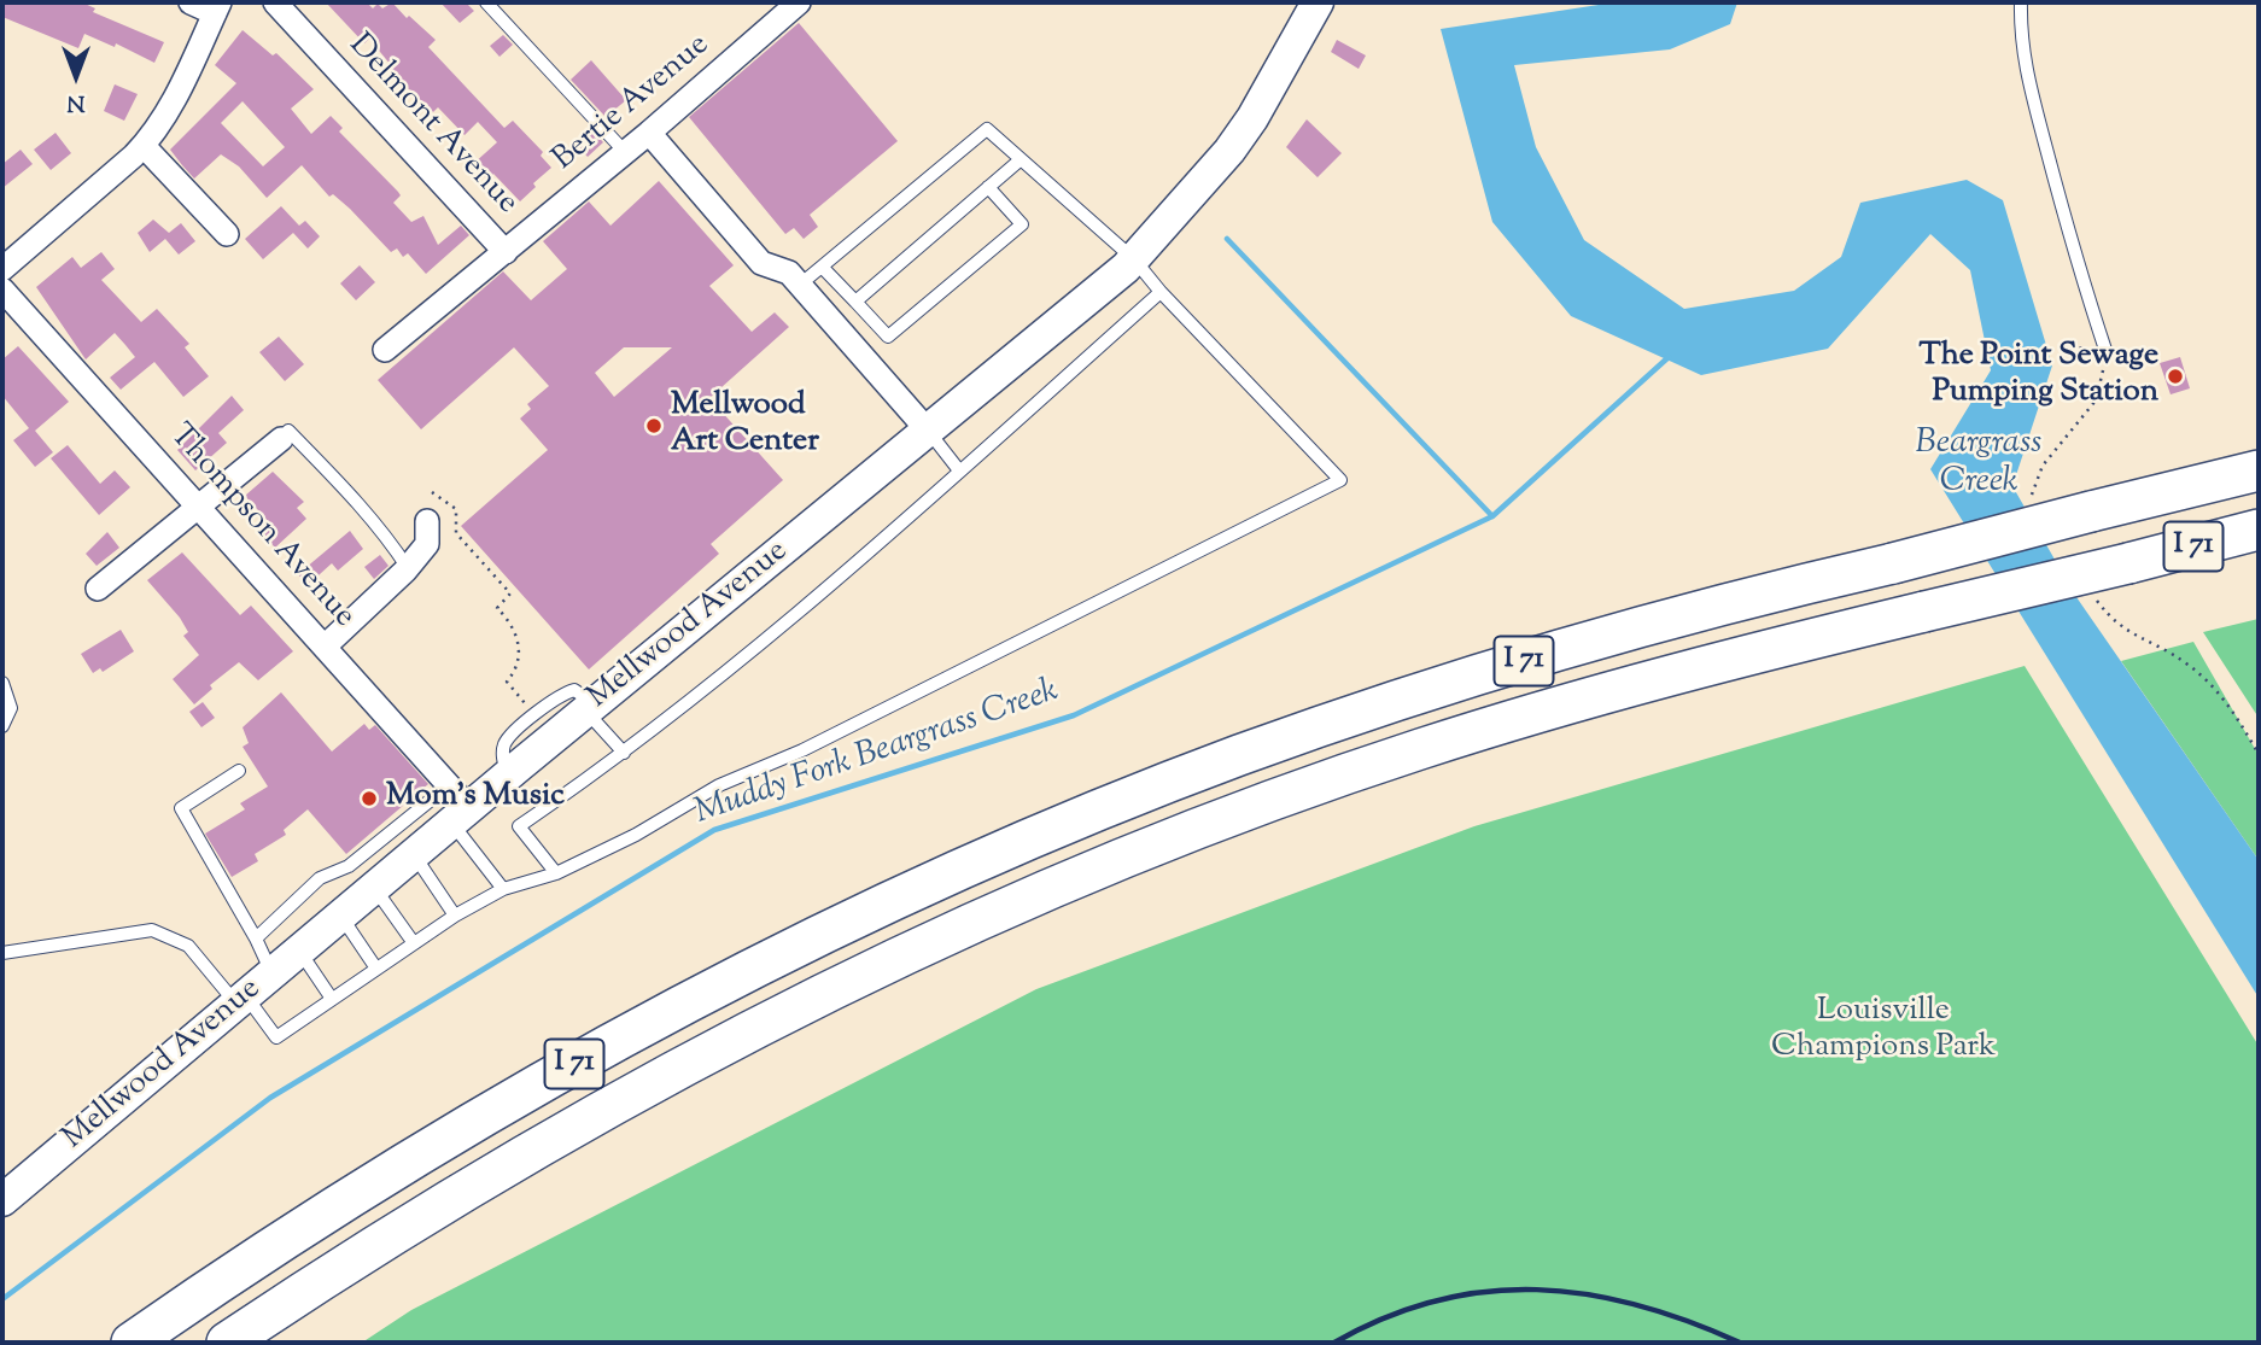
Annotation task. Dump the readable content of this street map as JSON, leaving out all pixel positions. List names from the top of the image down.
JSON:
{
  "streets": {
    "highway": ["I 71"],
    "street": [
      "Bertie Avenue",
      "Delmont Avenue",
      "Thompson Avenue",
      "Mellwood Avenue"
    ]
  },
  "crossings": [
    ["Bertie Avenue", "Delmont Avenue"],
    ["Thompson Avenue", "Mellwood Avenue"]
  ],
  "water": ["Beargrass Creek", "Muddy Fork Beargrass Creek"],
  "parks": ["Louisville Champions Park"],
  "places": ["The Point Sewage Pumping Station", "Mellwood Art Center", "Mom's Music"],
  "north": "bottom"
}
